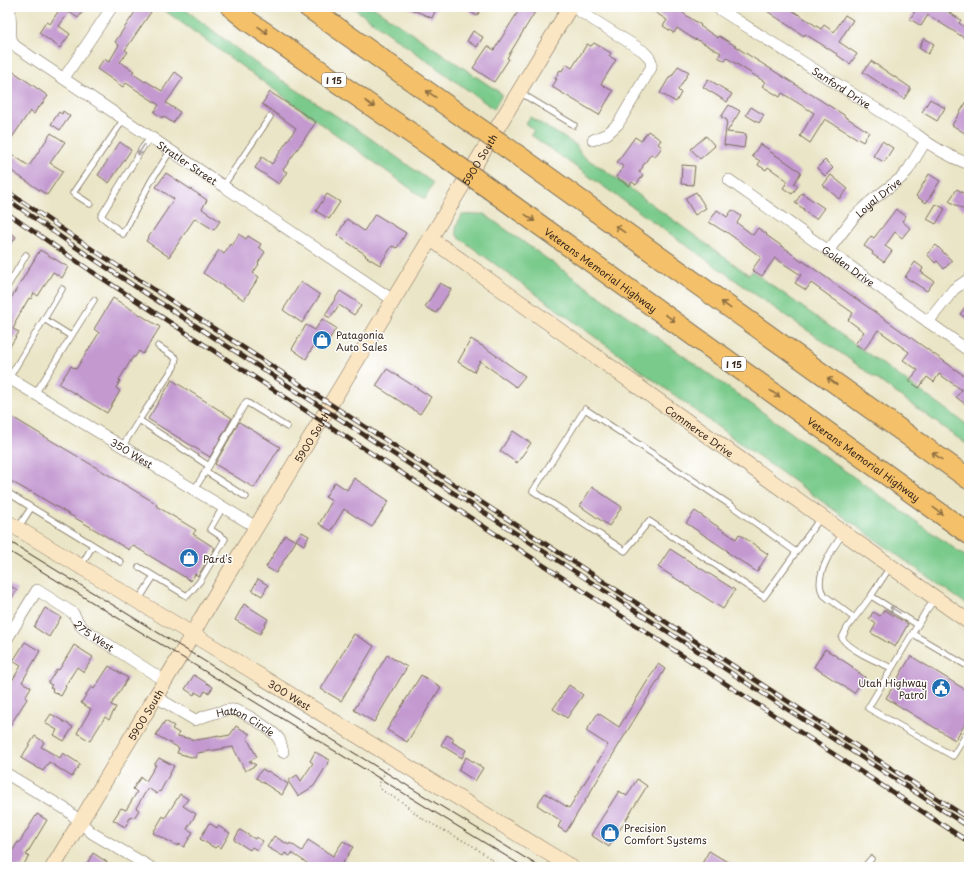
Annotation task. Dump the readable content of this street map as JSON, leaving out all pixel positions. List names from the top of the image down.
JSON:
{
  "streets": {
    "highway": ["I 15", "Veterans Memorial Highway"],
    "street": [
      "Sanford Drive",
      "5900 South",
      "Stratler Street",
      "Loyal Drive",
      "Golden Drive",
      "Commerce Drive",
      "350 West",
      "275 West",
      "300 West",
      "Hatton Circle"
    ]
  },
  "crossings": [
    ["Sanford Drive", "Loyal Drive"],
    ["5900 South", "Stratler Street"],
    ["5900 South", "Commerce Drive"],
    ["5900 South", "350 West"],
    ["5900 South", "275 West"],
    ["5900 South", "300 West"],
    ["5900 South", "Hatton Circle"],
    ["Loyal Drive", "Golden Drive"]
  ],
  "places": {
    "shop": ["Patagonia Auto Sales", "Pard's", "Precision Comfort Systems"],
    "public building": ["Utah Highway Patrol"]
  }
}
